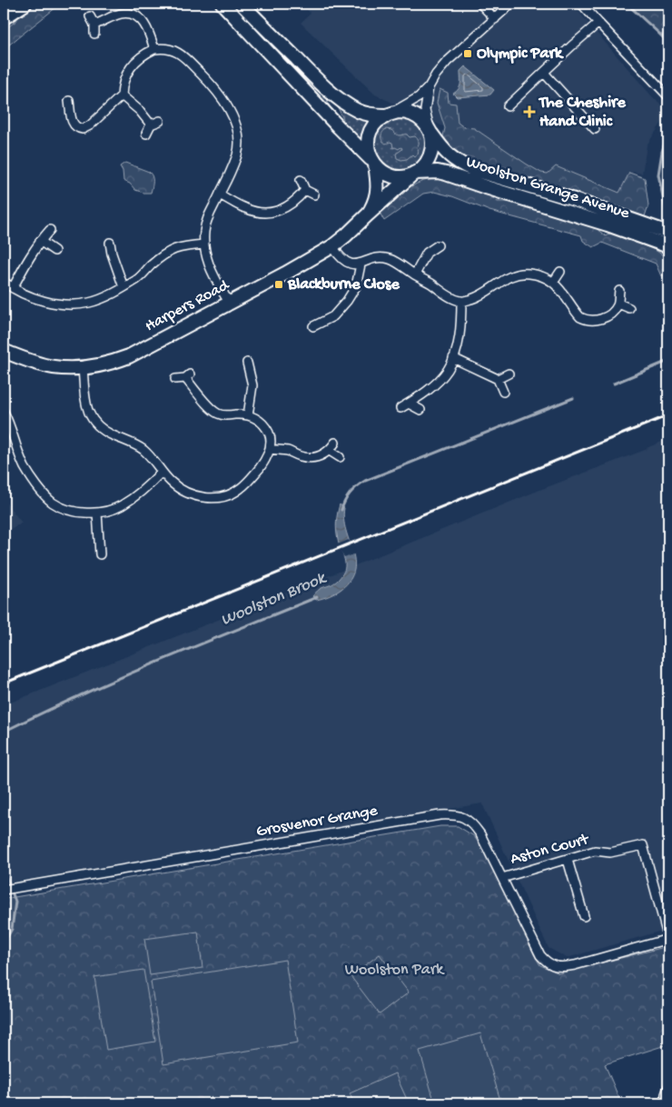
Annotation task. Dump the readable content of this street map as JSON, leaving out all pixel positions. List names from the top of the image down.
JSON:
{
  "streets": {
    "main road": ["Woolston Grange Avenue", "Harpers Road"],
    "street": ["Grosvenor Grange", "Aston Court"]
  },
  "crossings": [
    ["Woolston Grange Avenue", "Harpers Road"],
    ["Grosvenor Grange", "Aston Court"]
  ],
  "water": ["Woolston Brook"],
  "parks": ["Woolston Park"],
  "places": {
    "transit": ["Olympic Park", "Blackburne Close"],
    "health": ["The Cheshire Hand Clinic"]
  }
}
